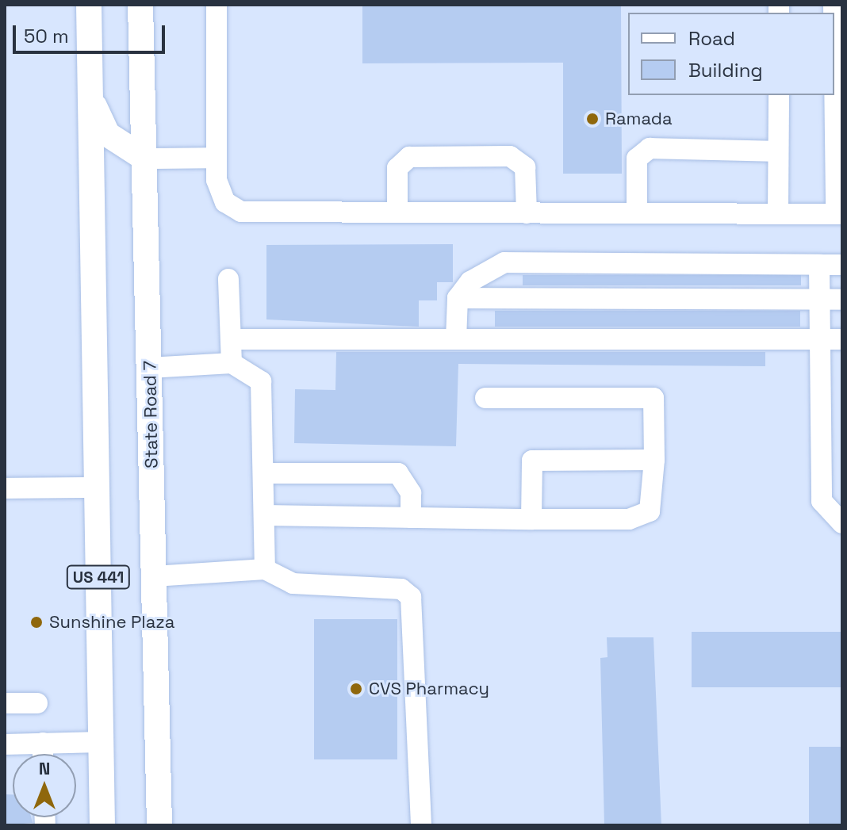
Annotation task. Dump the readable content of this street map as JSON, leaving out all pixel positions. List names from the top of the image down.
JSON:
{
  "streets": {
    "main road": ["State Road 7", "US 441"]
  },
  "places": ["Ramada", "Sunshine Plaza", "CVS Pharmacy"],
  "legend": ["Road", "Building"],
  "scale_bar": "50 m",
  "north": "top"
}
